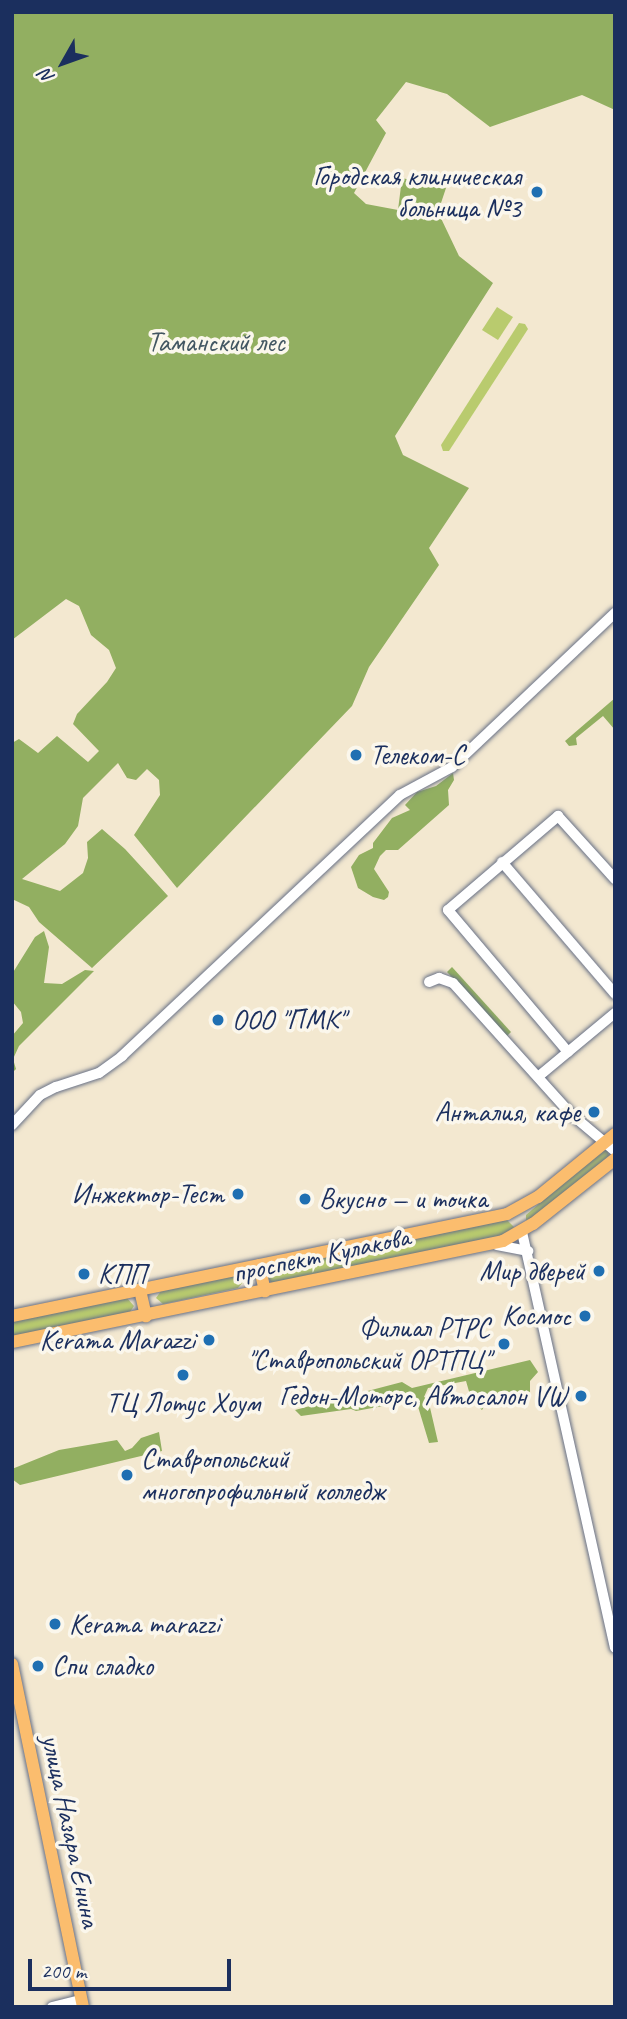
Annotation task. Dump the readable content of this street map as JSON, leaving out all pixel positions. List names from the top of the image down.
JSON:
{
  "streets": {
    "main road": ["проспект Кулакова", "улица Назара Енина"]
  },
  "parks": ["Таманский лес"],
  "places": [
    "Городская клиническая больница №3",
    "Телеком-С",
    "ООО \"ПМК\"",
    "Анталия, кафе",
    "Инжектор-Тест",
    "Вкусно — и точка",
    "Мир дверей",
    "КПП",
    "Космос",
    "Kerama Marazzi",
    "Филиал РТРС \"Ставропольский ОРТПЦ\"",
    "ТЦ Лотус Хоум",
    "Гедон-Моторс, Автосалон VW",
    "Ставропольский многопрофильный колледж",
    "Kerama marazzi",
    "Спи сладко"
  ],
  "scale_bar": "200 m",
  "north": "bottom left"
}
